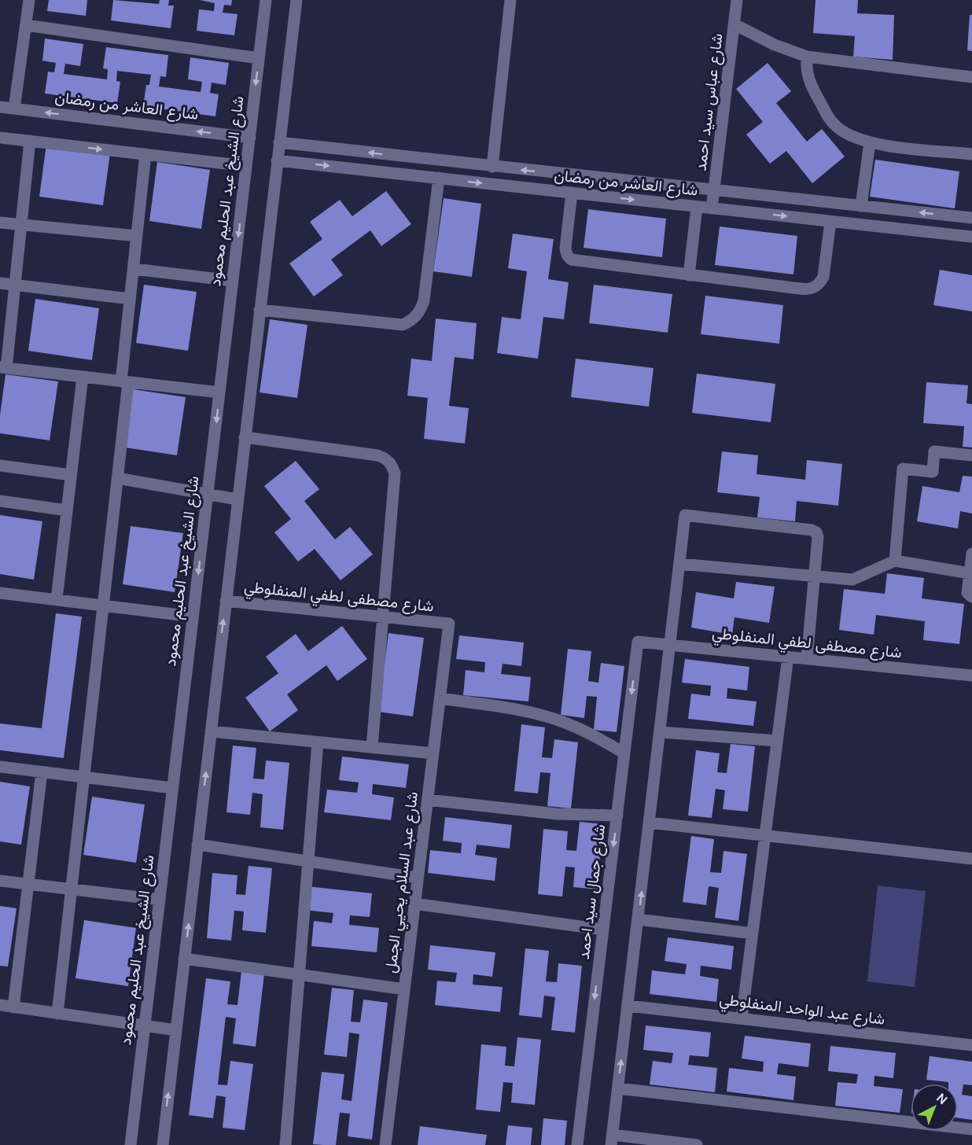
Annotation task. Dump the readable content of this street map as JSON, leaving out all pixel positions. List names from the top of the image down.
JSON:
{
  "streets": {
    "street": [
      "شارع عباس سيد احمد",
      "شارع العاشر من رمضان",
      "شارع الشيخ عبد الحليم محمود",
      "شارع مصطفى لطفي المنفلوطي",
      "شارع عبد السلام يحيي الجمل",
      "شارع جمال سيد احمد",
      "شارع عبد الواحد المنفلوطي"
    ]
  },
  "crossings": [
    ["شارع عباس سيد احمد", "شارع العاشر من رمضان"],
    ["شارع العاشر من رمضان", "شارع الشيخ عبد الحليم محمود"],
    ["شارع مصطفى لطفي المنفلوطي", "شارع عبد السلام يحيي الجمل"],
    ["شارع مصطفى لطفي المنفلوطي", "شارع جمال سيد احمد"]
  ],
  "north": "top right"
}
